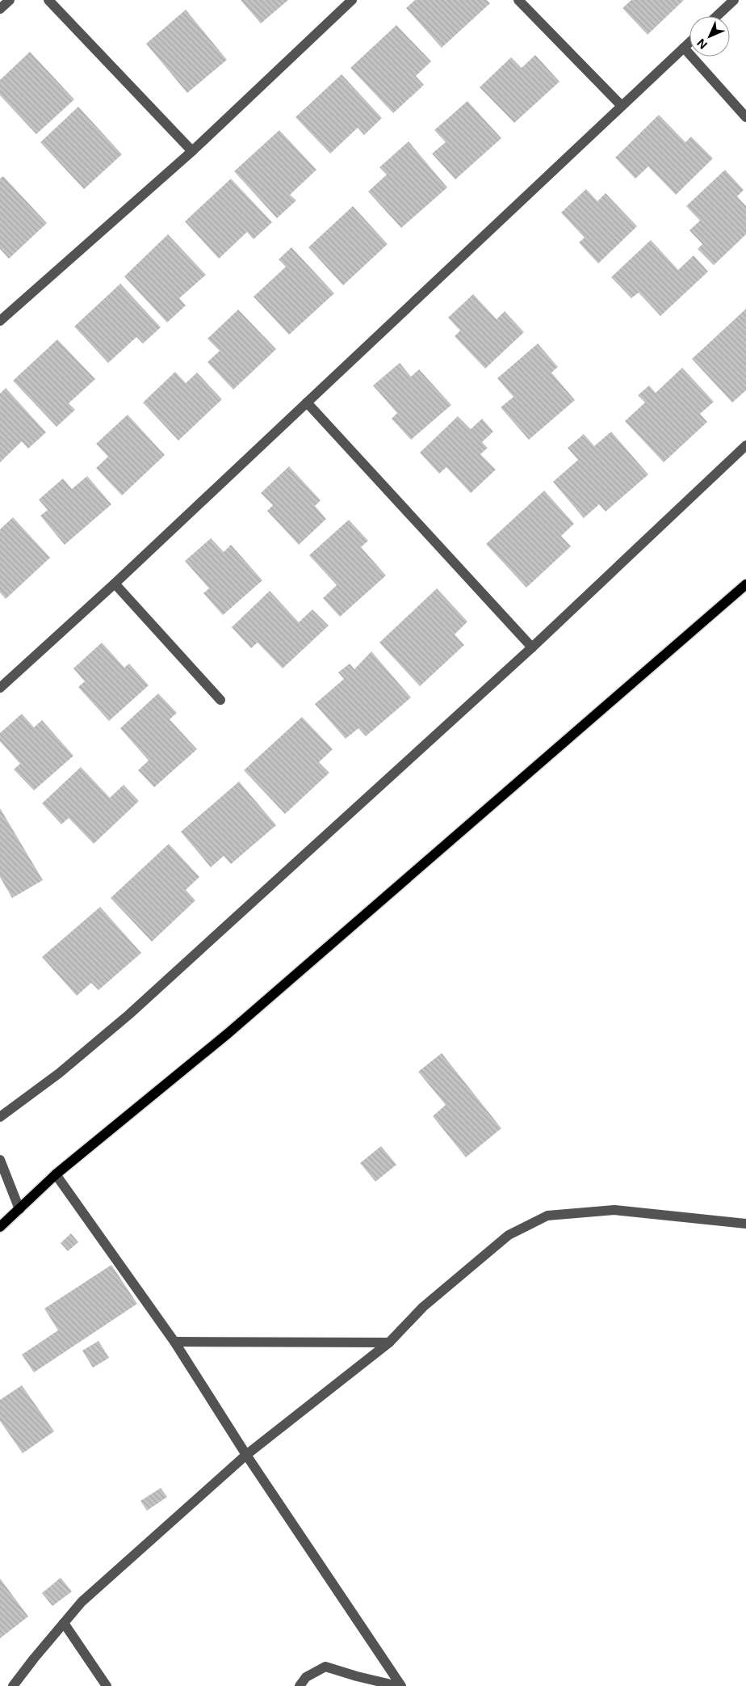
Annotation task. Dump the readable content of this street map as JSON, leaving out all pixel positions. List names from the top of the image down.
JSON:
{
  "north": "bottom left"
}
